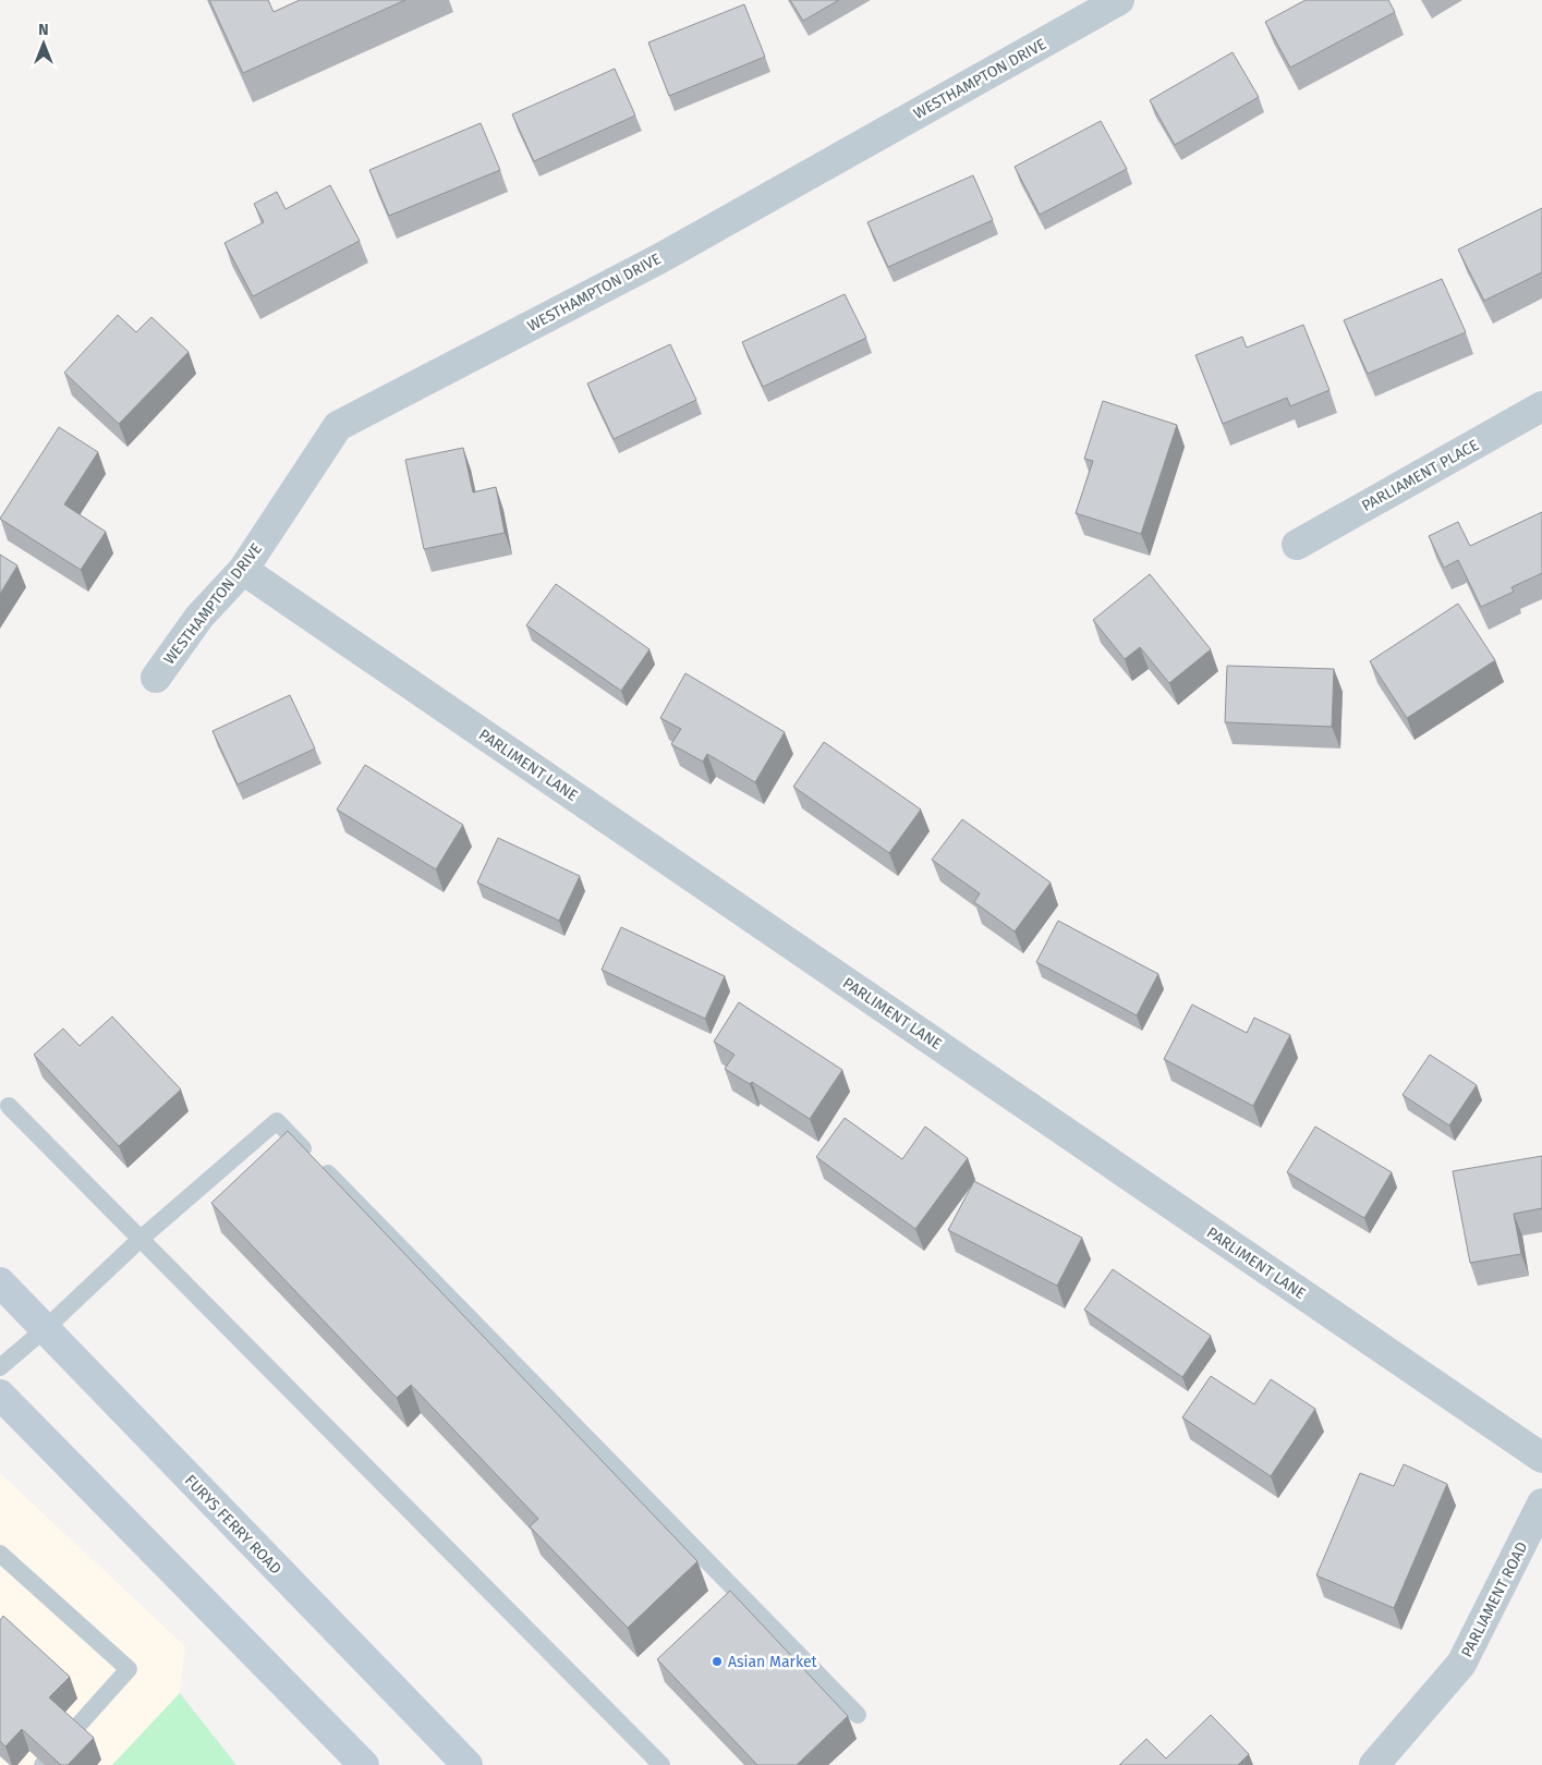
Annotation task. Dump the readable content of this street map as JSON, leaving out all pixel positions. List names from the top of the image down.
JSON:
{
  "streets": {
    "main road": ["FURYS FERRY ROAD"],
    "street": [
      "WESTHAMPTON DRIVE",
      "PARLIAMENT PLACE",
      "PARLIMENT LANE",
      "PARLIAMENT ROAD"
    ]
  },
  "crossings": [
    ["WESTHAMPTON DRIVE", "PARLIMENT LANE"]
  ],
  "places": ["Asian Market"],
  "north": "top"
}
